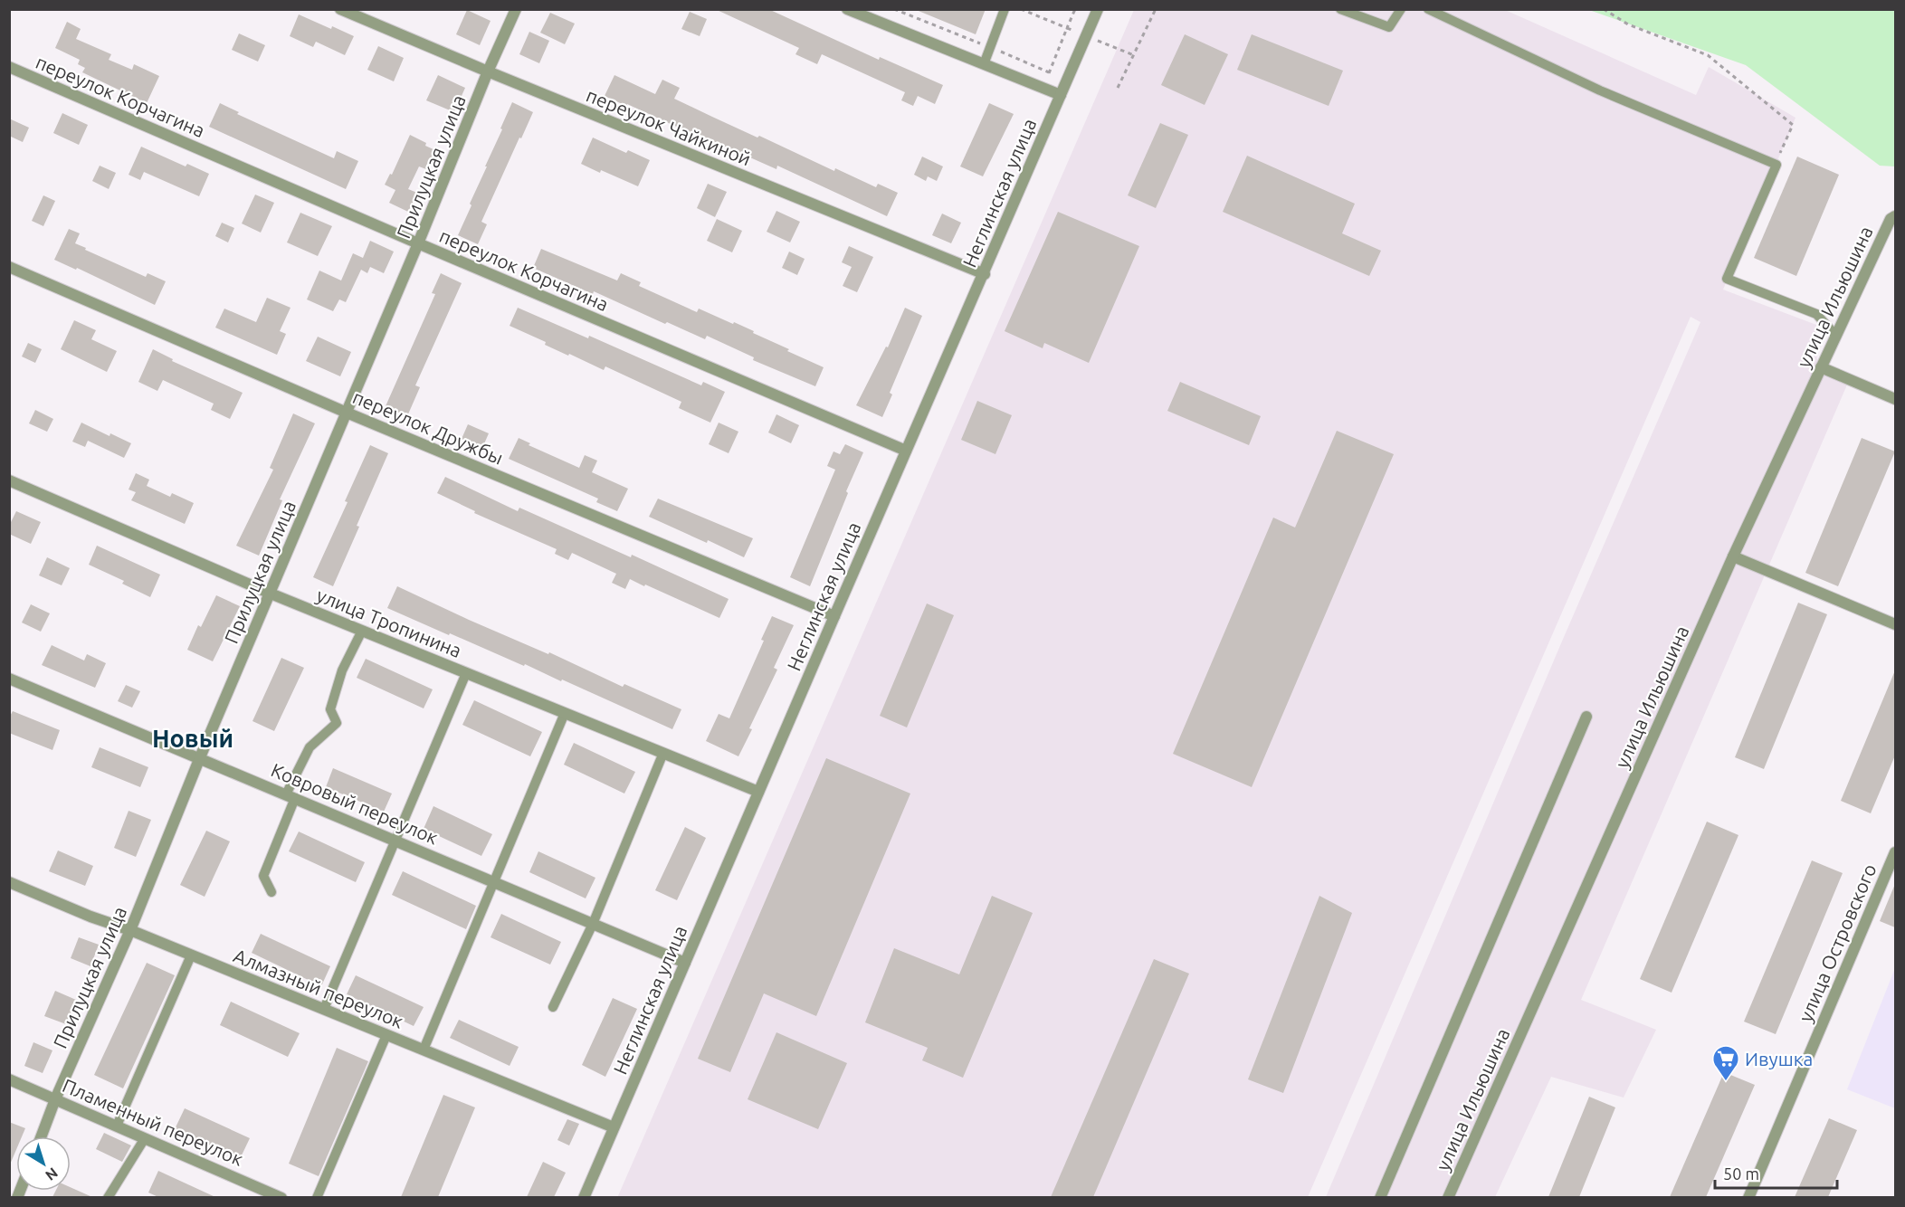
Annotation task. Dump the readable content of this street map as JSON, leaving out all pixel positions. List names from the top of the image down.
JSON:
{
  "streets": {
    "street": [
      "переулок Корчагина",
      "переулок Чайкиной",
      "Прилуцкая улица",
      "Неглинская улица",
      "улица Ильюшина",
      "переулок Дружбы",
      "улица Тропинина",
      "Ковровый переулок",
      "улица Островского",
      "Алмазный переулок",
      "Пламенный переулок"
    ]
  },
  "crossings": [
    ["переулок Корчагина", "Прилуцкая улица"],
    ["переулок Корчагина", "Неглинская улица"],
    ["переулок Чайкиной", "Прилуцкая улица"],
    ["переулок Чайкиной", "Неглинская улица"],
    ["Прилуцкая улица", "переулок Дружбы"],
    ["Прилуцкая улица", "улица Тропинина"],
    ["Прилуцкая улица", "Ковровый переулок"],
    ["Прилуцкая улица", "Алмазный переулок"],
    ["Прилуцкая улица", "Пламенный переулок"],
    ["Неглинская улица", "переулок Дружбы"],
    ["Неглинская улица", "улица Тропинина"],
    ["Неглинская улица", "Ковровый переулок"],
    ["Неглинская улица", "Алмазный переулок"]
  ],
  "districts": ["Новый"],
  "places": {
    "supermarket": ["Ивушка"]
  },
  "scale_bar": "50 m",
  "north": "bottom right"
}
